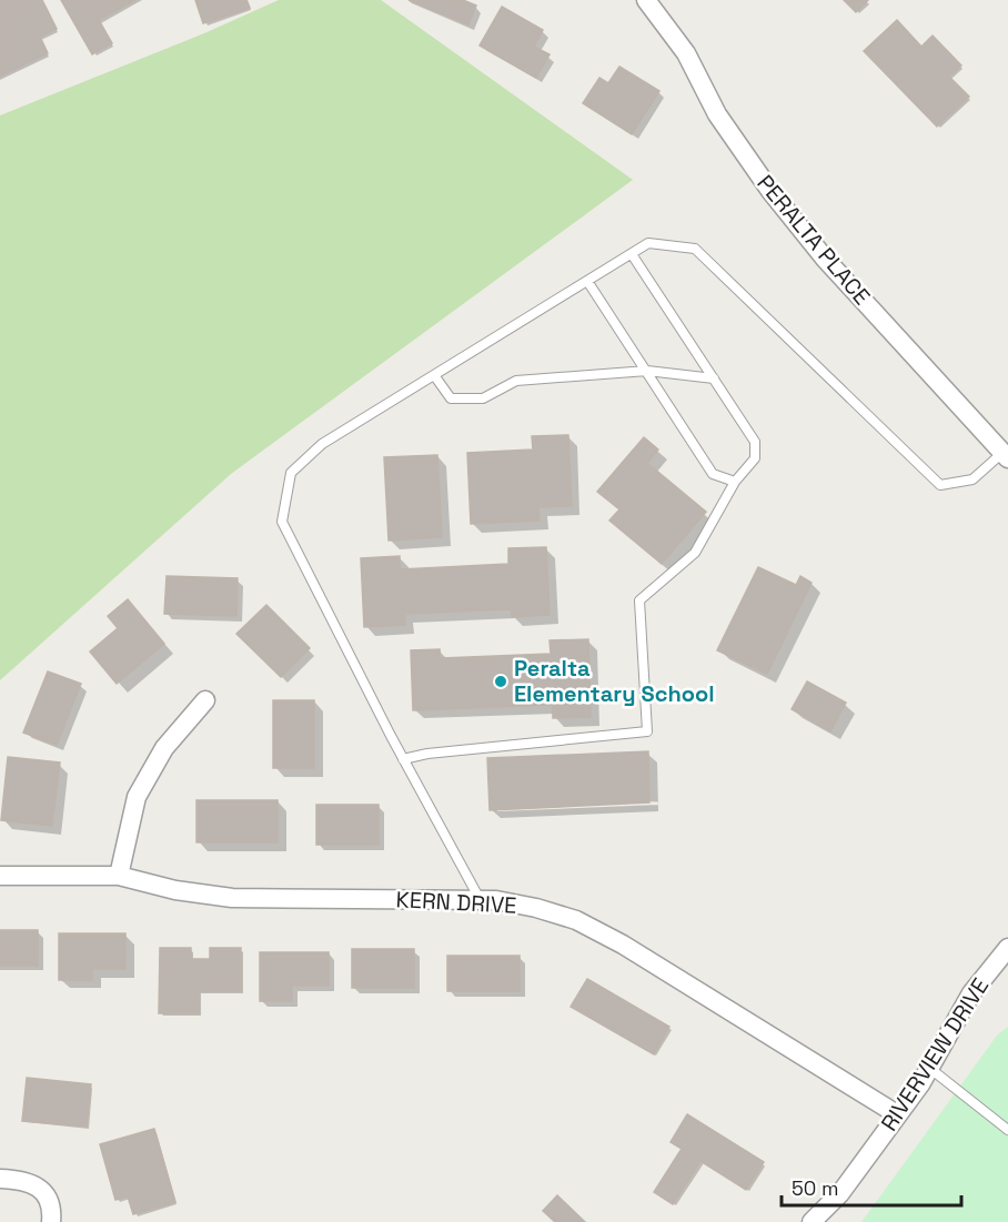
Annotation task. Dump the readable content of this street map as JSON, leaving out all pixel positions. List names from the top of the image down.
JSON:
{
  "streets": {
    "street": ["PERALTA PLACE", "KERN DRIVE", "RIVERVIEW DRIVE"]
  },
  "crossings": [
    ["KERN DRIVE", "RIVERVIEW DRIVE"]
  ],
  "places": ["Peralta Elementary School"],
  "scale_bar": "50 m"
}
